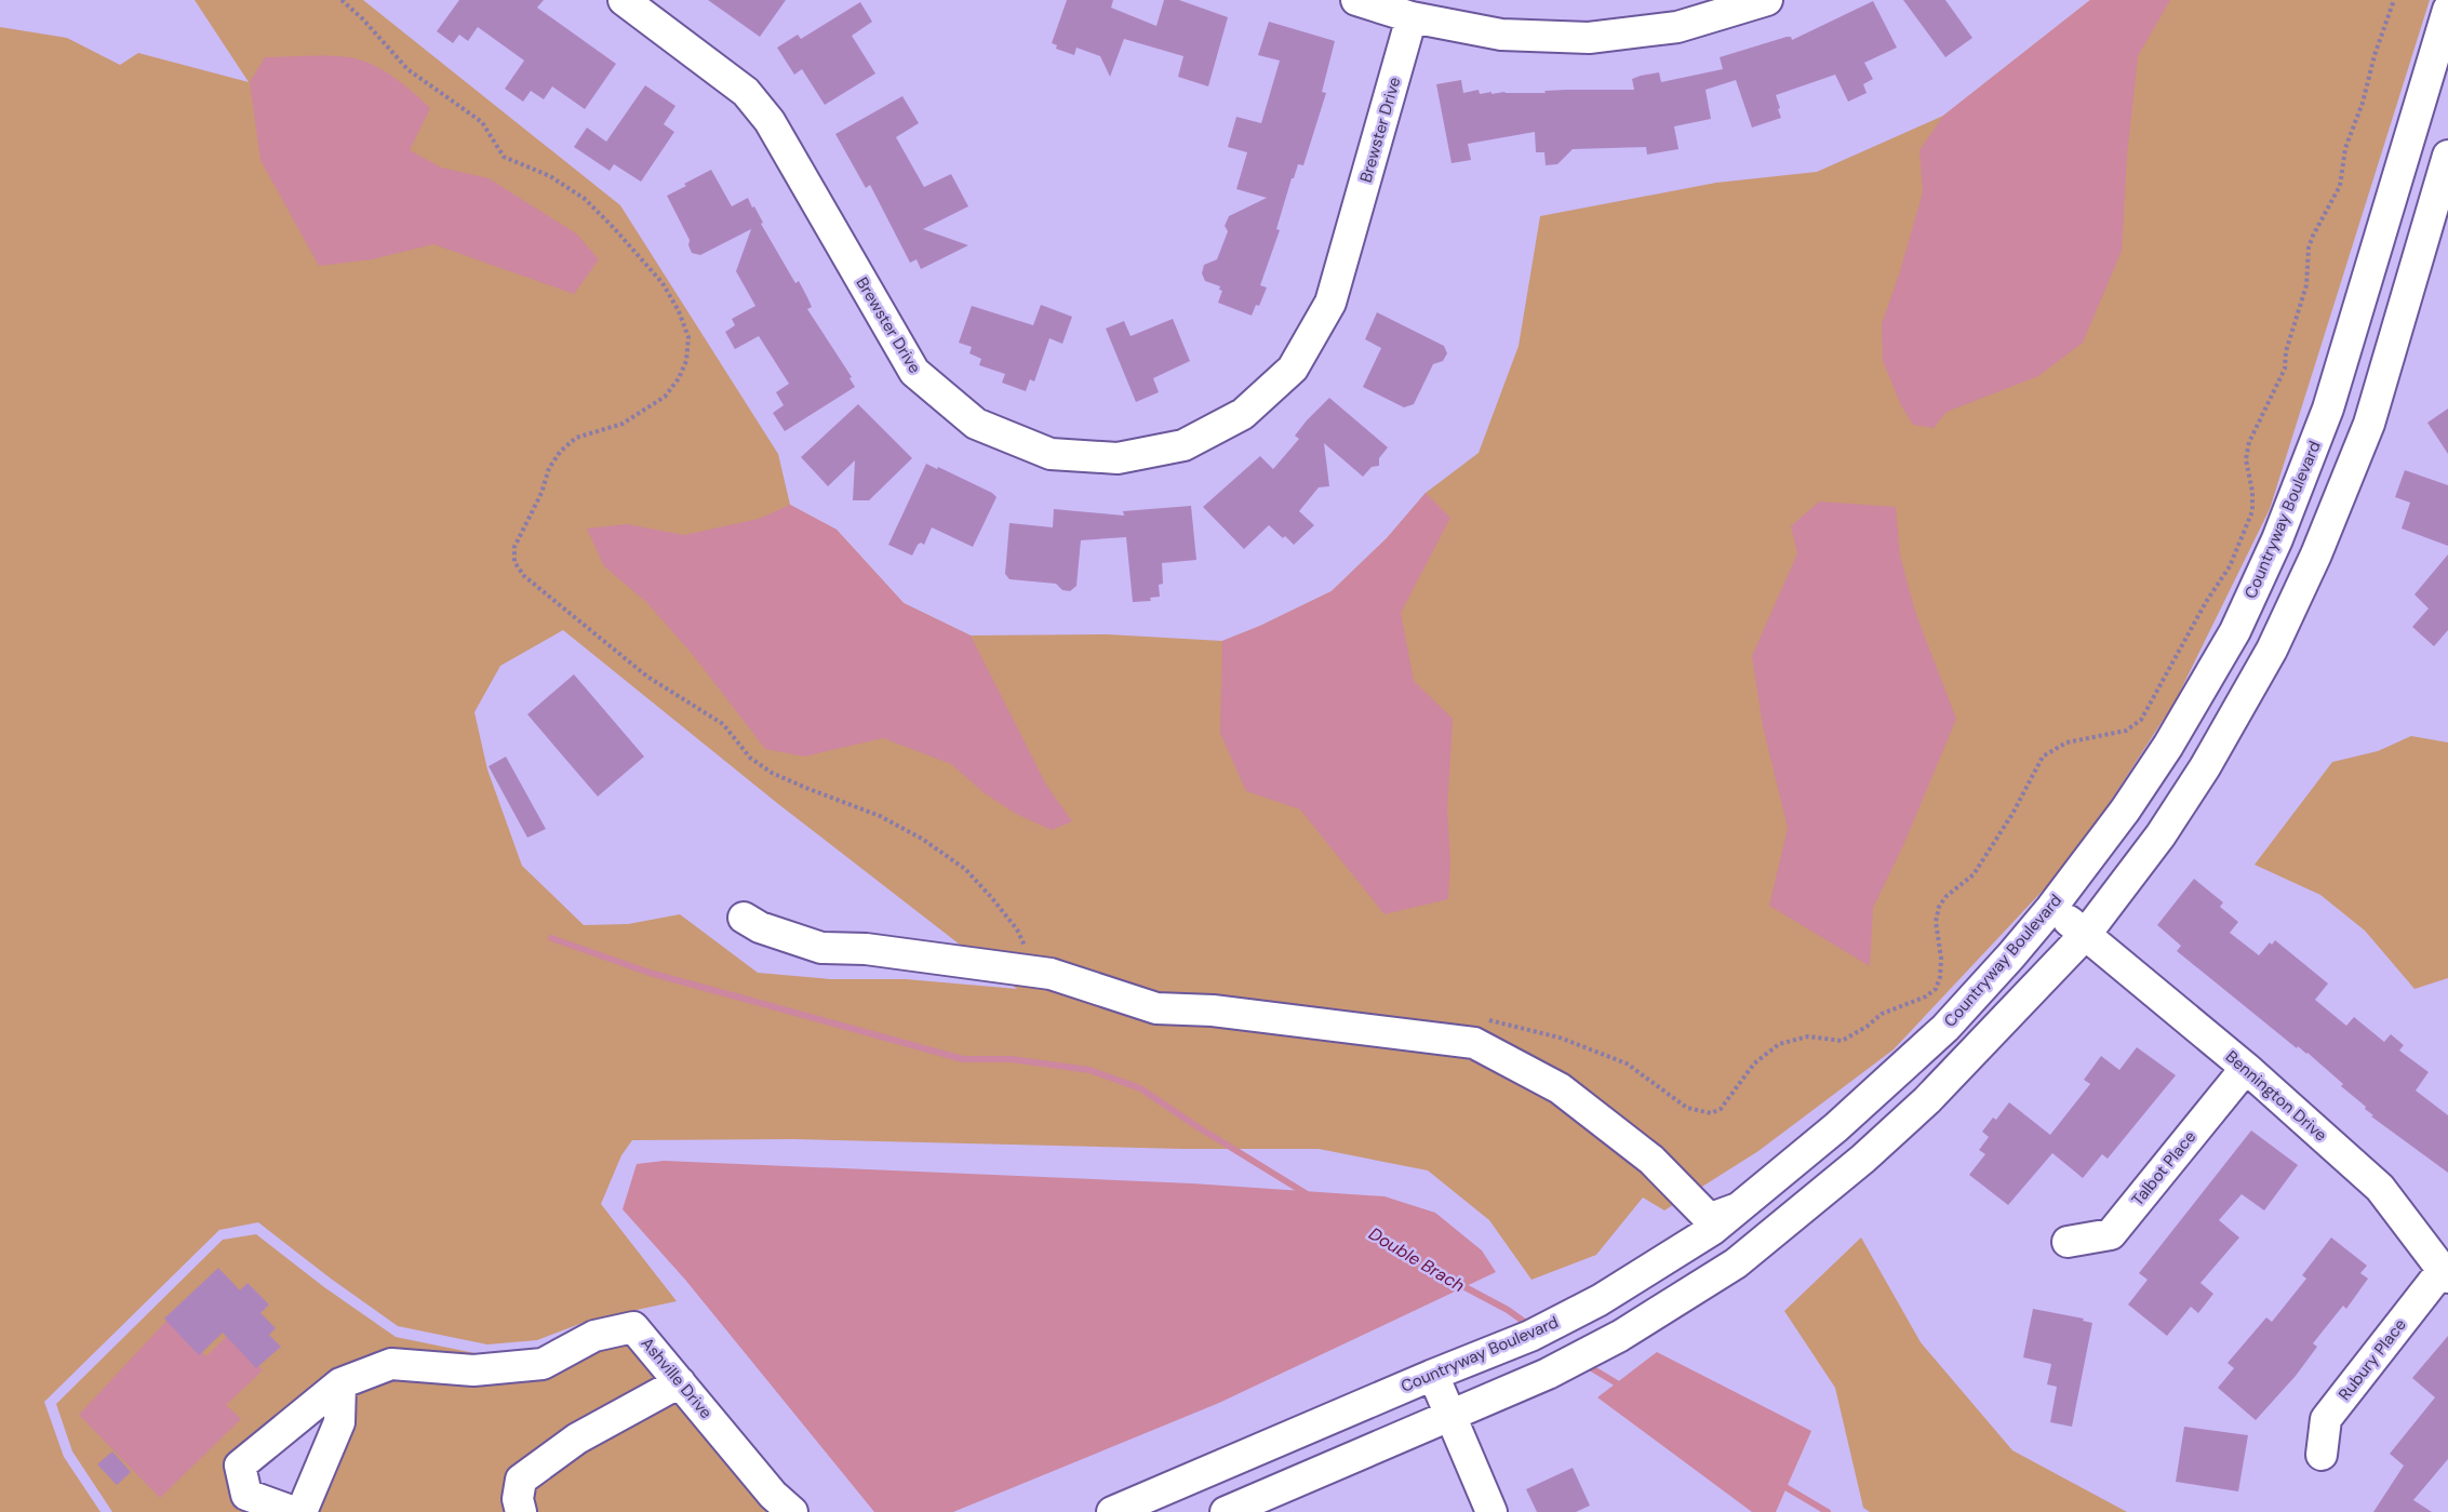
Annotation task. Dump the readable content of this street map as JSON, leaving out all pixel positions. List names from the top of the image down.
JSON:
{
  "streets": {
    "street": [
      "Brewster Drive",
      "Countryway Boulevard",
      "Bennington Drive",
      "Talbot Place",
      "Rubury Place",
      "Ashville Drive"
    ]
  },
  "crossings": [
    ["Countryway Boulevard", "Bennington Drive"],
    ["Bennington Drive", "Talbot Place"],
    ["Bennington Drive", "Rubury Place"]
  ],
  "water": ["Double Brach"]
}
